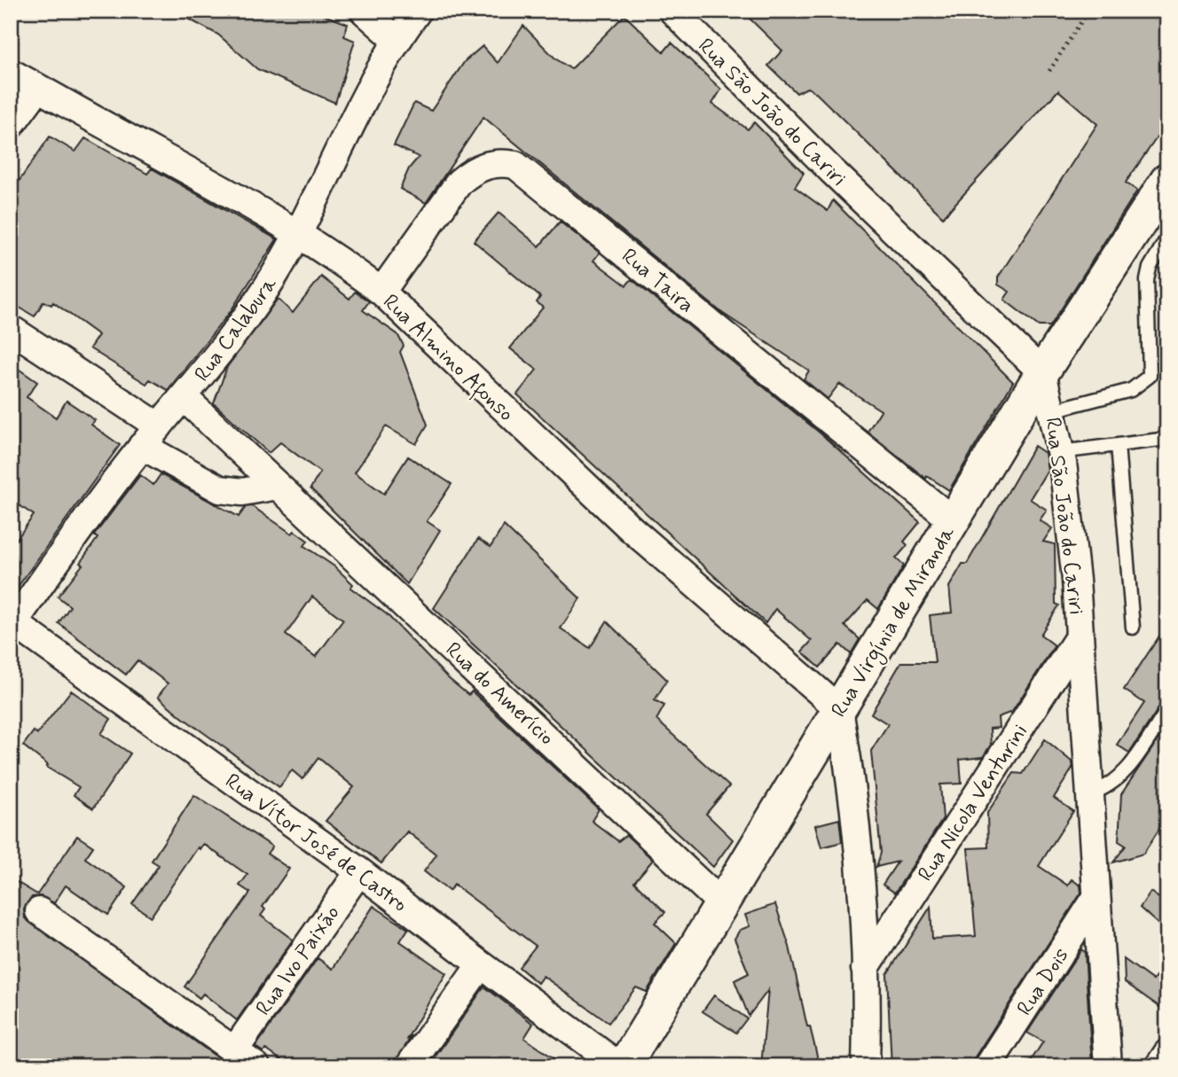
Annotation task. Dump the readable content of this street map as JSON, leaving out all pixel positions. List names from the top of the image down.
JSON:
{
  "streets": {
    "street": [
      "Rua São João do Cariri",
      "Rua Taira",
      "Rua Calabura",
      "Rua Almino Afonso",
      "Rua Virgínia de Miranda",
      "Rua do Amerício",
      "Rua Nicola Venturini",
      "Rua Vítor José de Castro",
      "Rua Ivo Paixão",
      "Rua Dois"
    ]
  },
  "crossings": [
    ["Rua São João do Cariri", "Rua Virgínia de Miranda"],
    ["Rua São João do Cariri", "Rua Nicola Venturini"],
    ["Rua São João do Cariri", "Rua Dois"],
    ["Rua Taira", "Rua Almino Afonso"],
    ["Rua Taira", "Rua Virgínia de Miranda"],
    ["Rua Calabura", "Rua Almino Afonso"],
    ["Rua Calabura", "Rua do Amerício"],
    ["Rua Calabura", "Rua Vítor José de Castro"],
    ["Rua Almino Afonso", "Rua Virgínia de Miranda"],
    ["Rua Virgínia de Miranda", "Rua do Amerício"],
    ["Rua Virgínia de Miranda", "Rua Vítor José de Castro"],
    ["Rua Vítor José de Castro", "Rua Ivo Paixão"]
  ]
}
